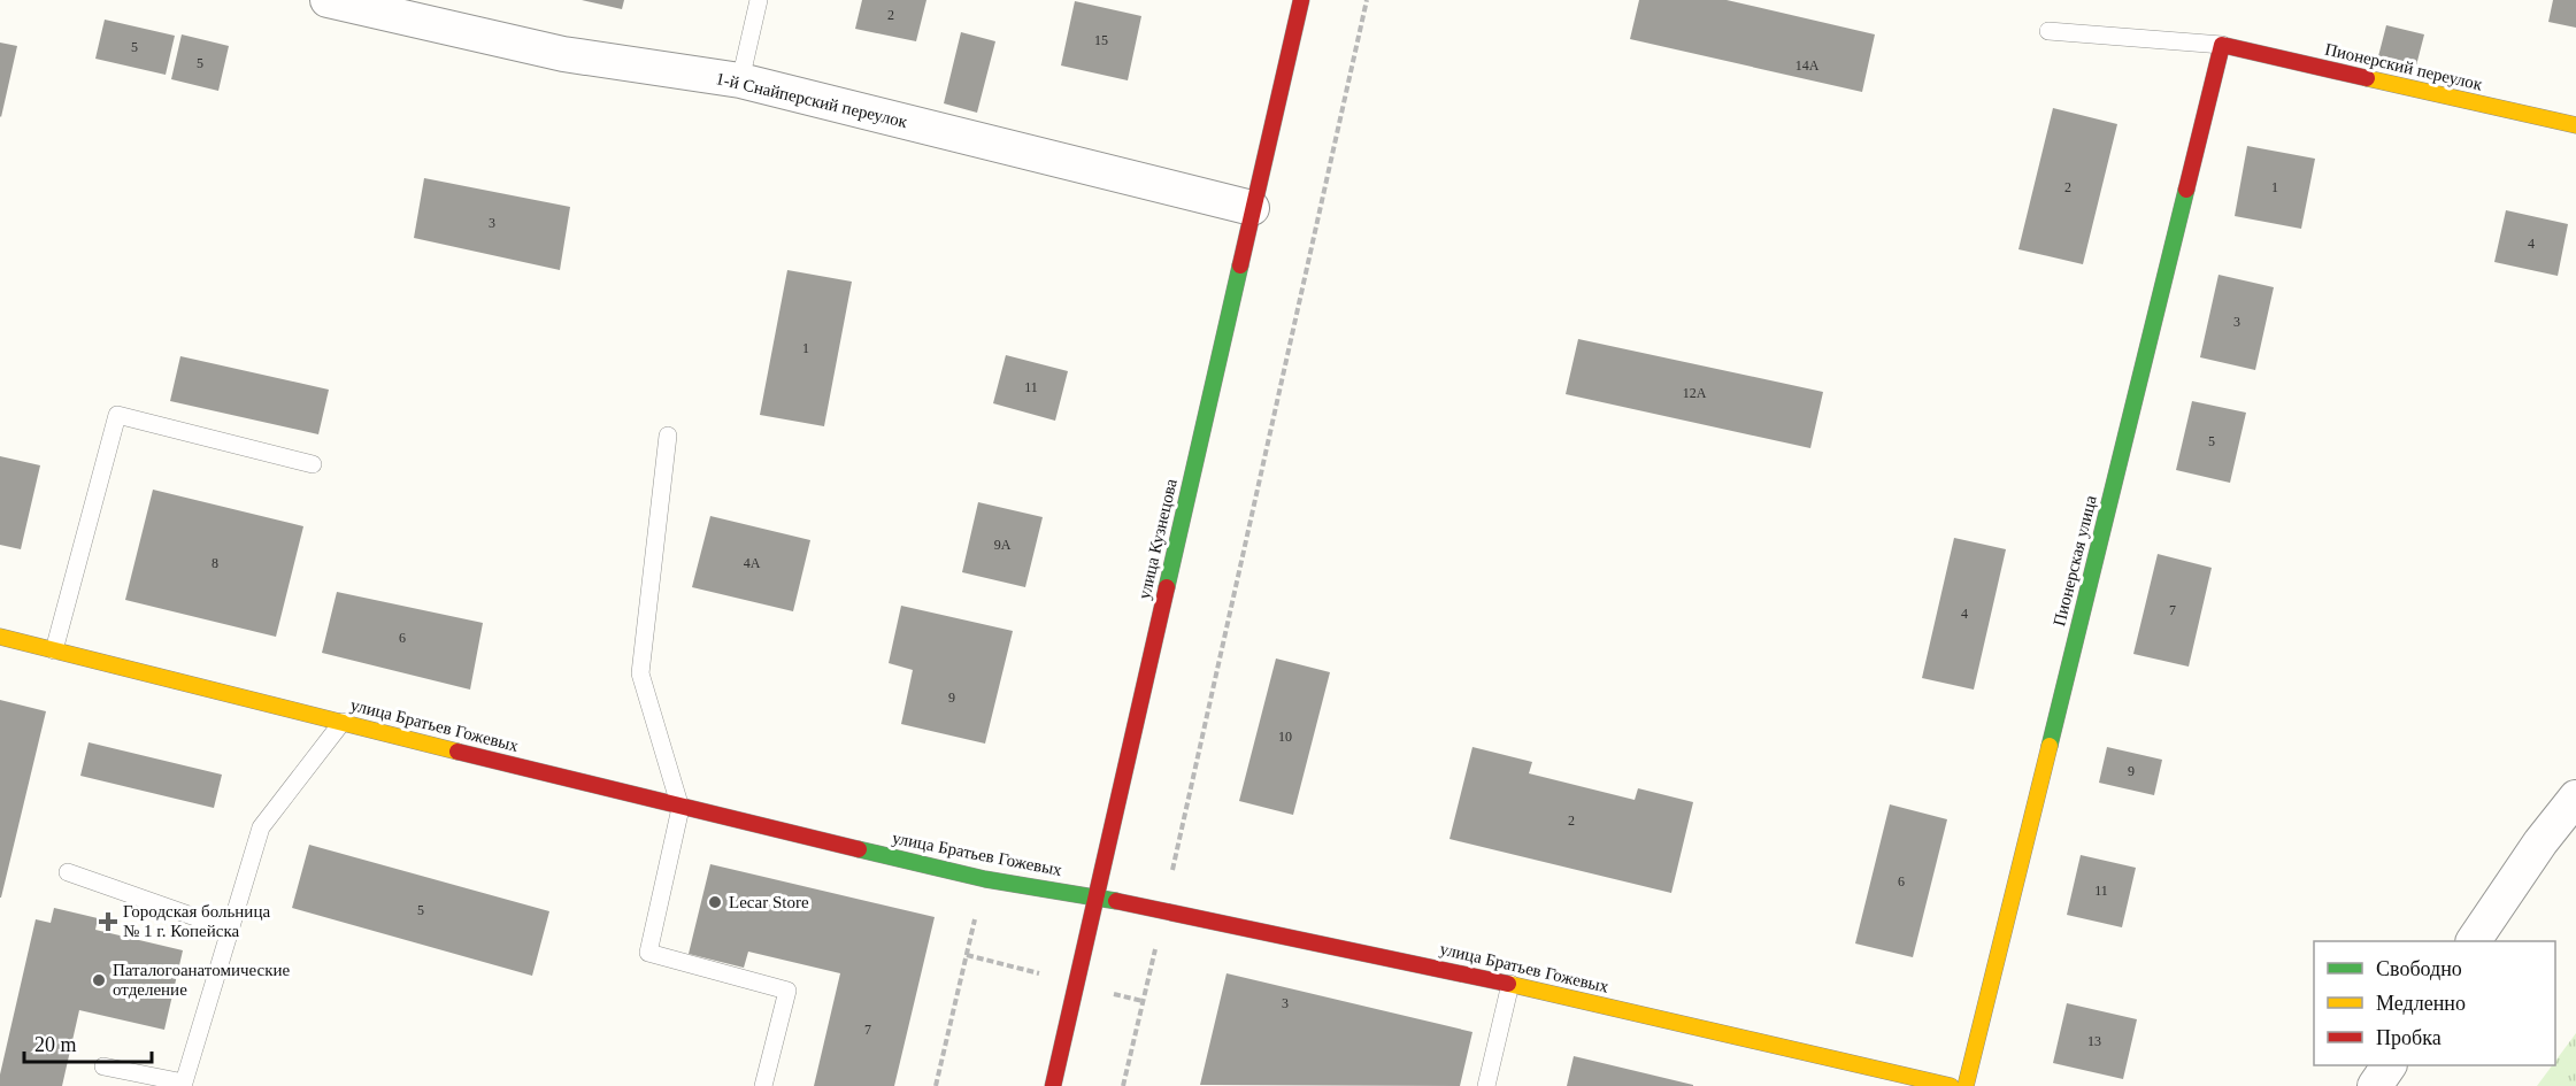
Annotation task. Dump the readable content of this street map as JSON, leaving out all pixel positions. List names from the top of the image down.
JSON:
{
  "streets": {
    "street": [
      "Пионерский переулок",
      "1-й Снайперский переулок",
      "улица Кузнецова",
      "Пионерская улица",
      "улица Братьев Гожевых"
    ]
  },
  "crossings": [
    ["Пионерский переулок", "Пионерская улица"],
    ["1-й Снайперский переулок", "улица Кузнецова"],
    ["улица Кузнецова", "улица Братьев Гожевых"]
  ],
  "places": {
    "other": ["Lecar Store", "Паталогоанатомические отделение"],
    "health": ["Городская больница № 1 г. Копейска"]
  },
  "house_numbers": [
    "2",
    "15",
    "5",
    "5",
    "14А",
    "2",
    "1",
    "3",
    "4",
    "3",
    "1",
    "11",
    "12А",
    "5",
    "9А",
    "8",
    "4А",
    "7",
    "4",
    "6",
    "9",
    "10",
    "9",
    "2",
    "6",
    "11",
    "5",
    "3",
    "7",
    "13"
  ],
  "legend": ["Свободно", "Медленно", "Пробка"],
  "scale_bar": "20 m"
}
